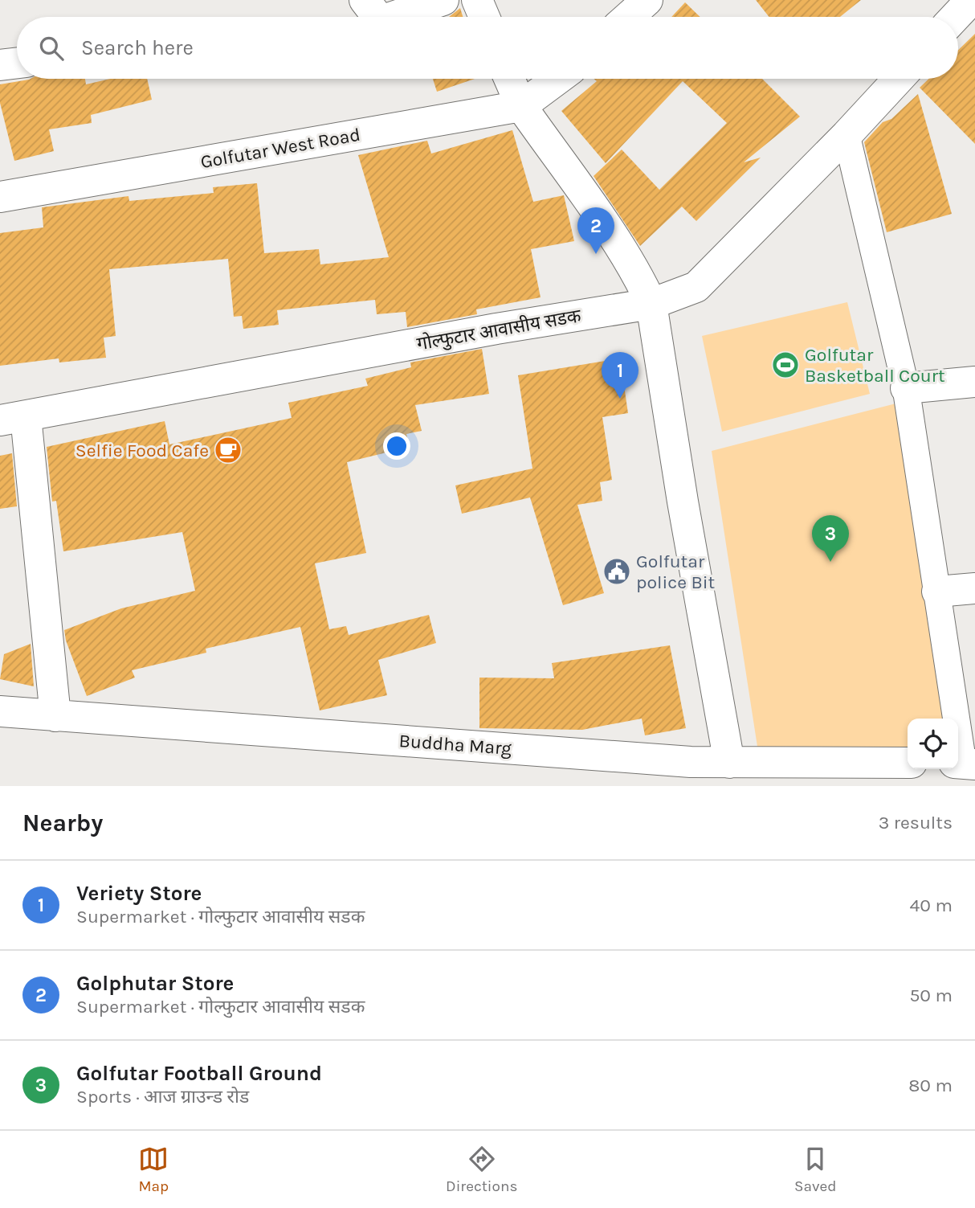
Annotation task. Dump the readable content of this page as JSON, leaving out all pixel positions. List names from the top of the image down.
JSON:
{
  "streets": {
    "street": ["Golfutar West Road", "गोल्फुटार आवासीय सडक", "Buddha Marg"]
  },
  "places": {
    "sports": ["Golfutar Basketball Court"],
    "cafe": ["Selfie Food Cafe"],
    "public building": ["Golfutar police Bit"]
  },
  "page": {
    "search": "Search here",
    "pins": ["2", "1", "3"],
    "heading": ["Nearby", "3 results"],
    "list": [
      {
        "mark": "1",
        "name": "Veriety Store",
        "note": "Supermarket · गोल्फुटार आवासीय सडक",
        "value": "40 m"
      },
      {
        "mark": "2",
        "name": "Golphutar Store",
        "note": "Supermarket · गोल्फुटार आवासीय सडक",
        "value": "50 m"
      },
      {
        "mark": "3",
        "name": "Golfutar Football Ground",
        "note": "Sports · आज ग्राउन्ड रोड",
        "value": "80 m"
      }
    ],
    "nav": ["Map", "Directions", "Saved"]
  }
}
